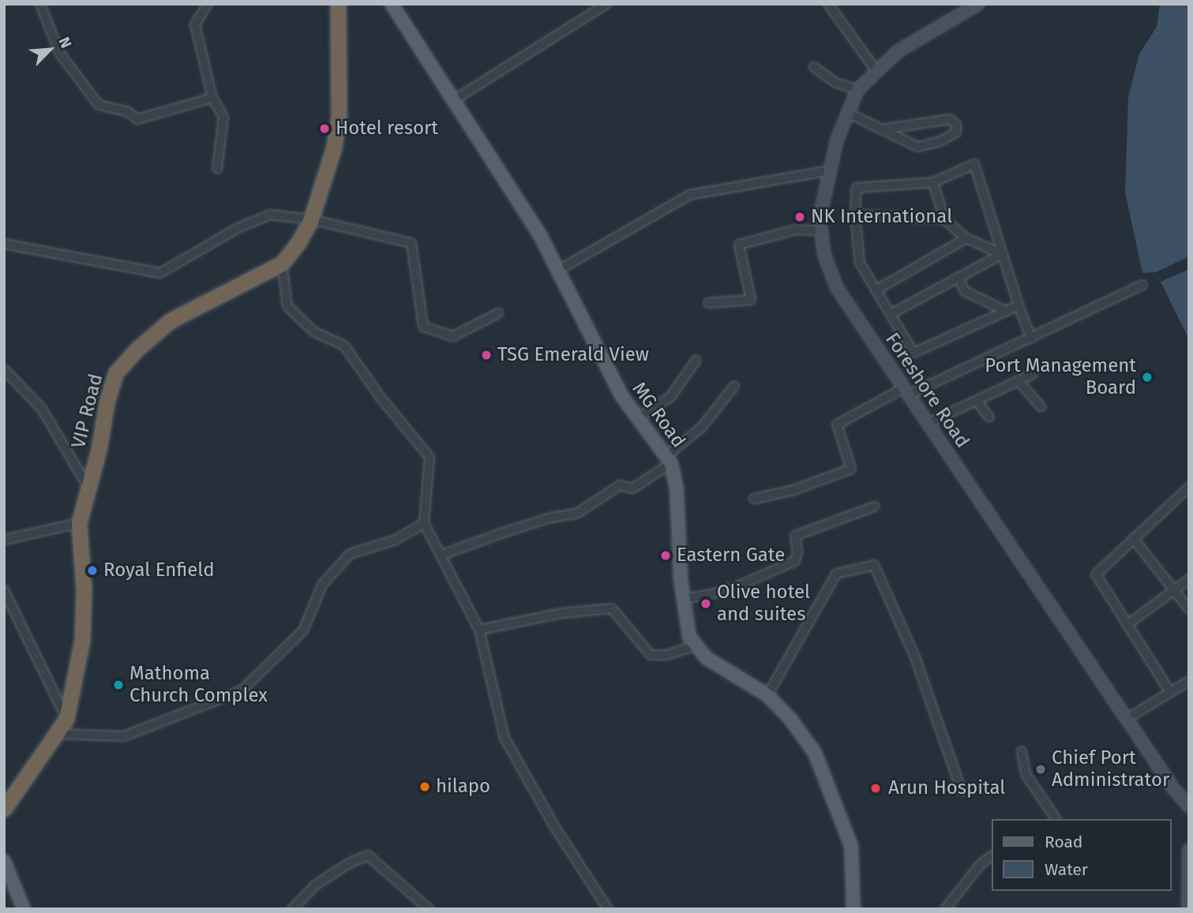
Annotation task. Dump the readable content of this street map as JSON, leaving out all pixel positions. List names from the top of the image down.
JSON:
{
  "streets": {
    "highway": ["VIP Road"],
    "main road": ["Foreshore Road", "MG Road"]
  },
  "places": [
    "Hotel resort",
    "NK International",
    "TSG Emerald View",
    "Port Management Board",
    "Eastern Gate",
    "Royal Enfield",
    "Olive hotel and suites",
    "Mathoma Church Complex",
    "Chief Port Administrator",
    "hilapo",
    "Arun Hospital"
  ],
  "legend": ["Road", "Water"],
  "north": "top right"
}
